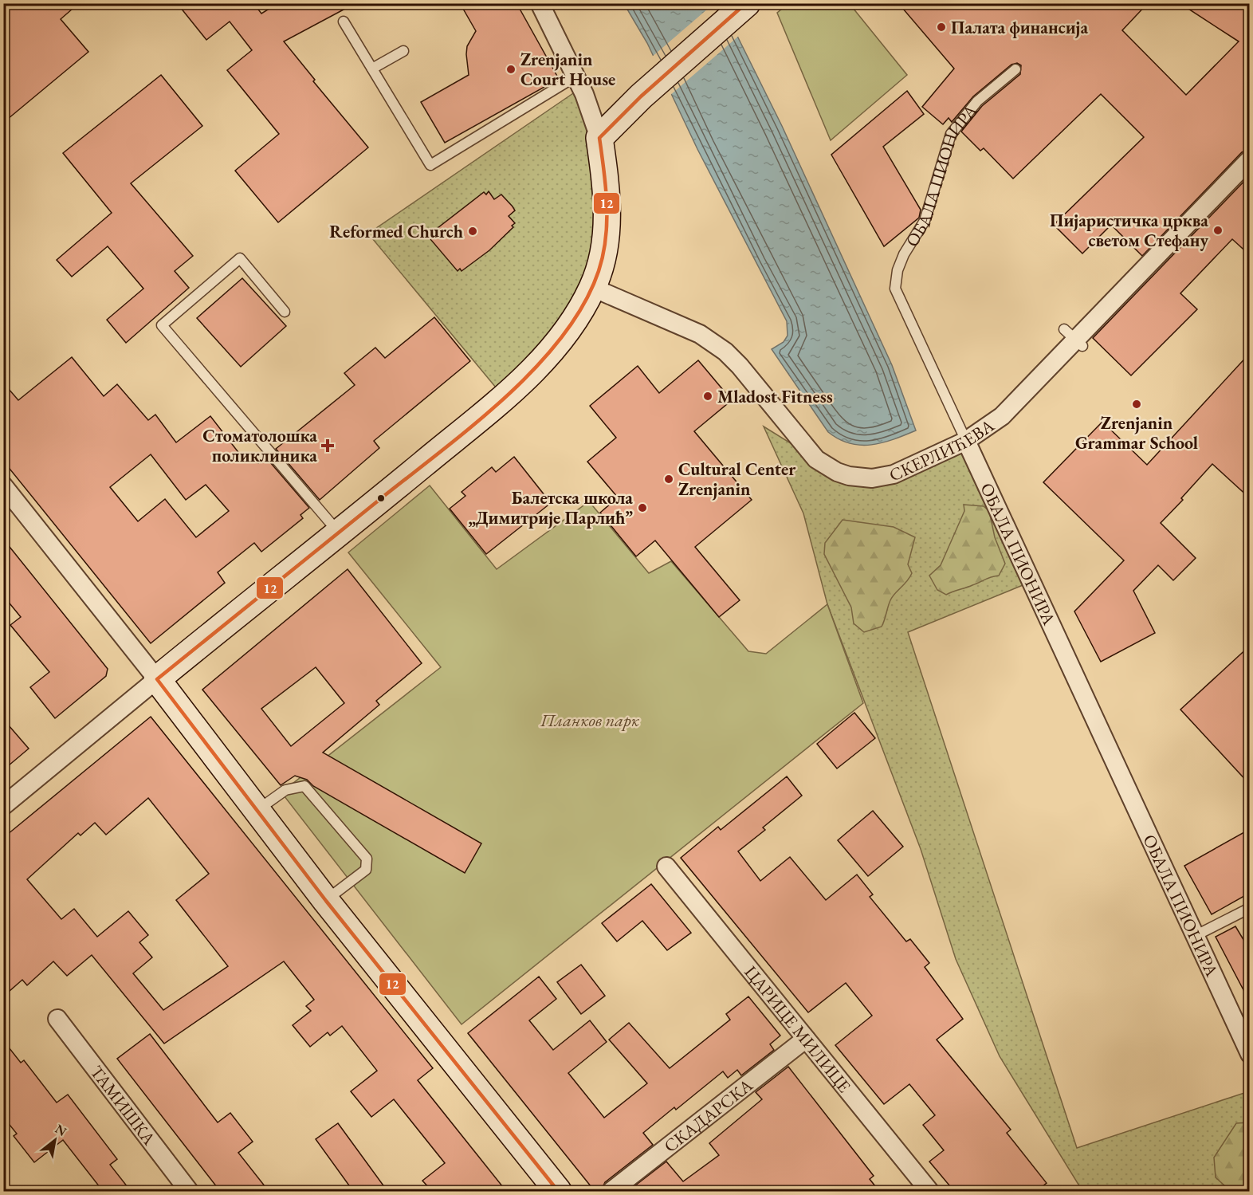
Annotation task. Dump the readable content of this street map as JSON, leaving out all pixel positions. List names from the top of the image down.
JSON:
{
  "streets": {
    "street": [
      "ОБАЛА ПИОНИРА",
      "СКЕРЛИЋЕВА",
      "ЦАРИЦЕ МИЛИЦЕ",
      "ТАМИШКА",
      "СКАДАРСКА"
    ]
  },
  "crossings": [
    ["ОБАЛА ПИОНИРА", "СКЕРЛИЋЕВА"],
    ["ЦАРИЦЕ МИЛИЦЕ", "СКАДАРСКА"]
  ],
  "parks": ["Планков парк"],
  "places": {
    "other": [
      "Палата финансија",
      "Zrenjanin Court House",
      "Пијаристичка црква светом Стефану",
      "Reformed Church",
      "Mladost Fitness",
      "Zrenjanin Grammar School",
      "Cultural Center Zrenjanin",
      "Балетска школа „Димитрије Парлић”"
    ],
    "health": ["Стоматолошка поликлиника"]
  },
  "lines": ["transit line 12"],
  "north": "top right"
}
